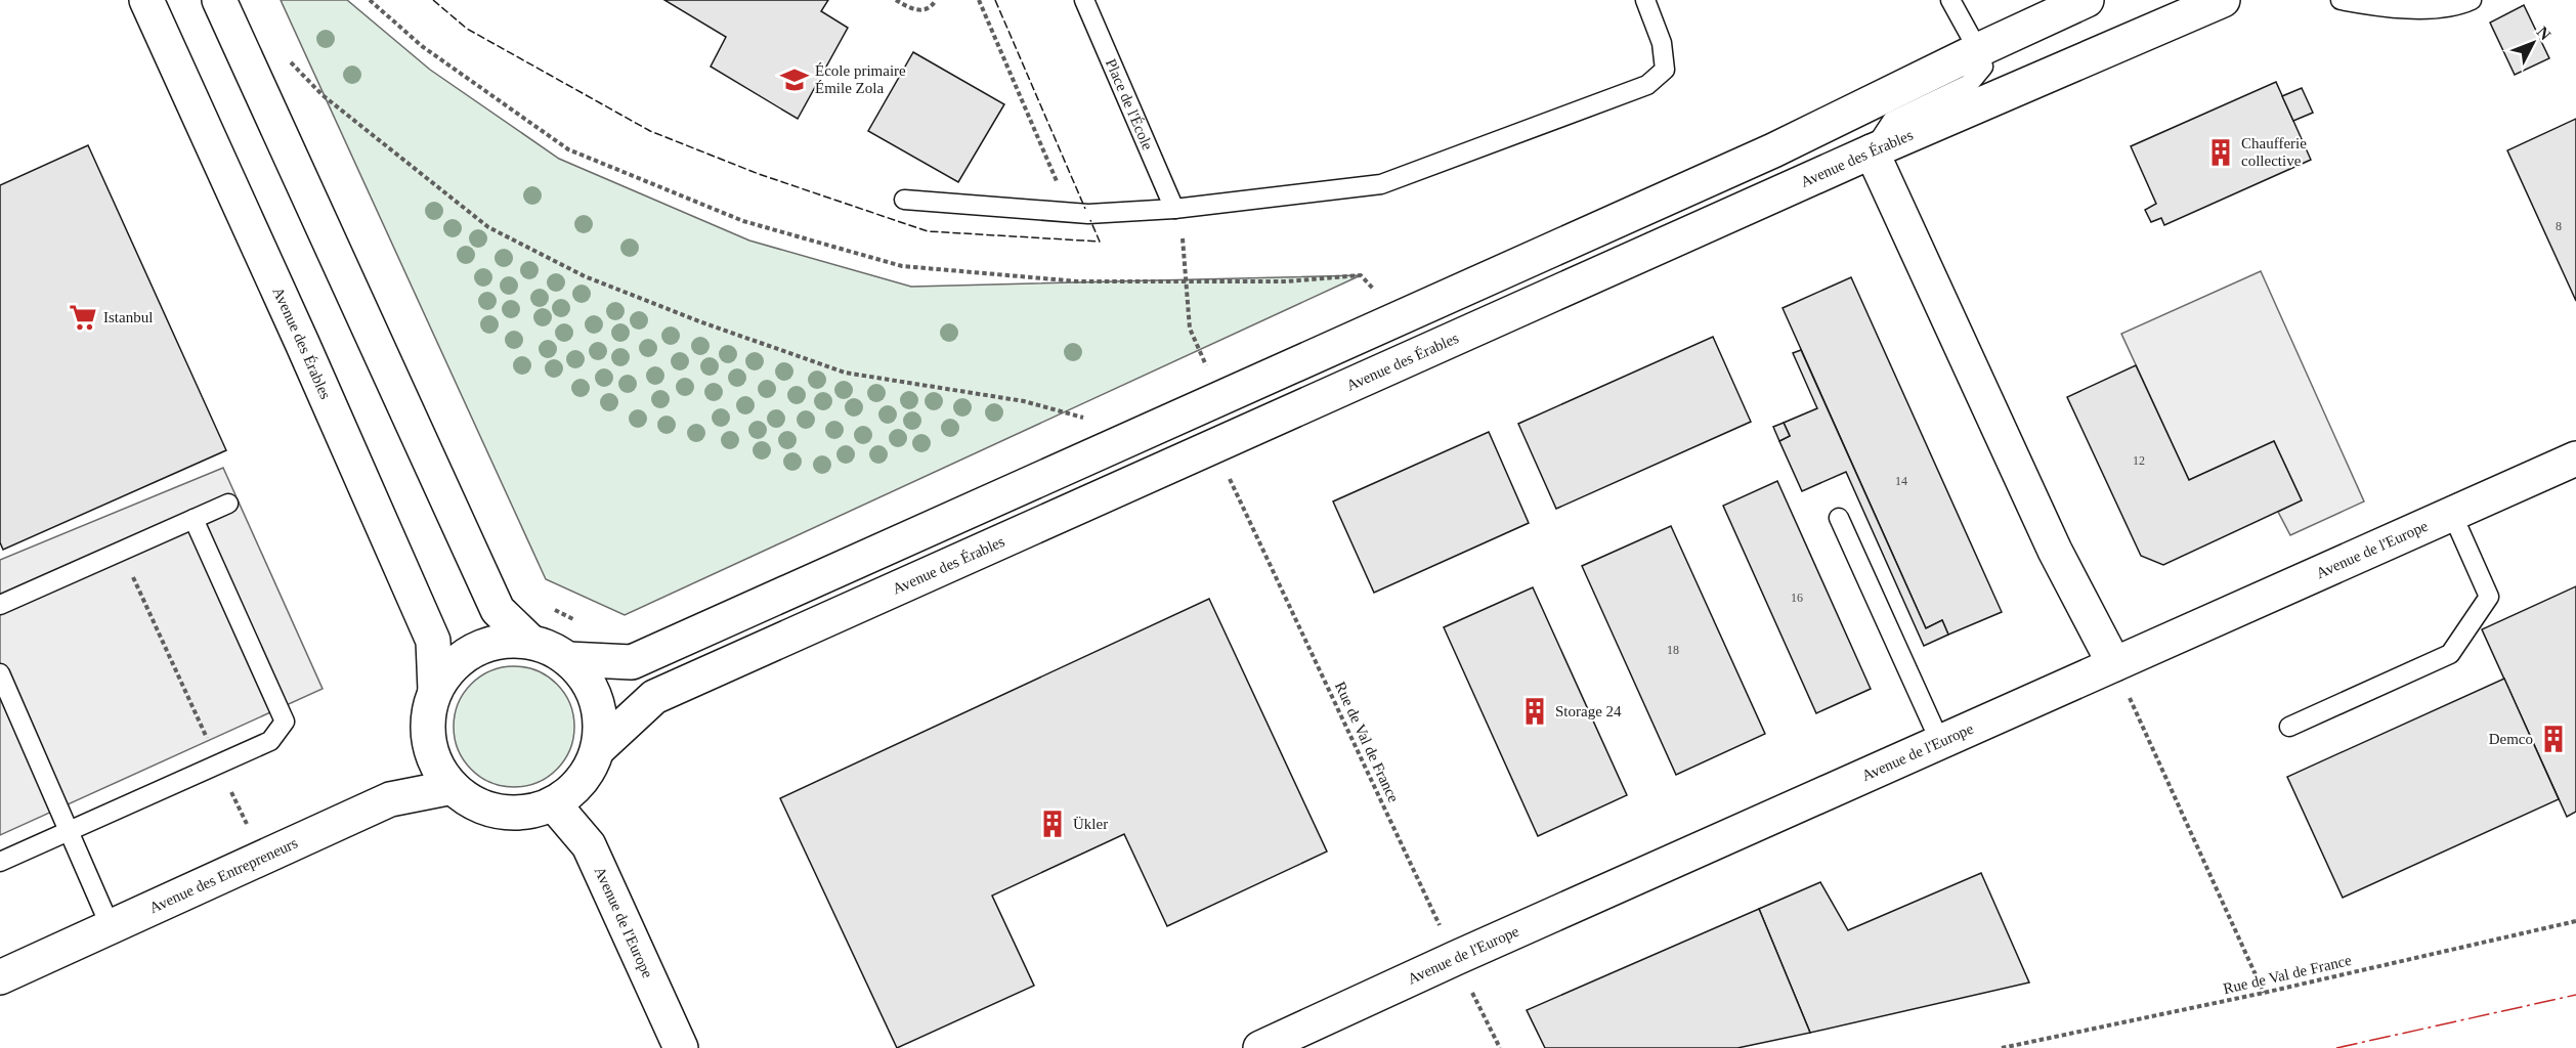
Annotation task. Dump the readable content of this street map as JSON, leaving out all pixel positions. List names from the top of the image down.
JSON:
{
  "streets": {
    "main road": ["Avenue des Érables", "Avenue de l'Europe", "Avenue des Entrepreneurs"],
    "lane": ["Place de l'École"],
    "path": ["Rue de Val de France"]
  },
  "crossings": [
    ["Avenue des Érables", "Avenue de l'Europe"],
    ["Avenue des Érables", "Rue de Val de France"],
    ["Avenue des Érables", "Avenue des Entrepreneurs"],
    ["Avenue de l'Europe", "Rue de Val de France"],
    ["Avenue de l'Europe", "Avenue des Entrepreneurs"]
  ],
  "places": {
    "school or university": ["École primaire Émile Zola"],
    "building": [
      "Chaufferie collective",
      "Storage 24",
      "Demco",
      "Ükler"
    ],
    "supermarket": ["Istanbul"]
  },
  "house_numbers": [
    "8",
    "12",
    "14",
    "16",
    "18"
  ],
  "north": "top right"
}
